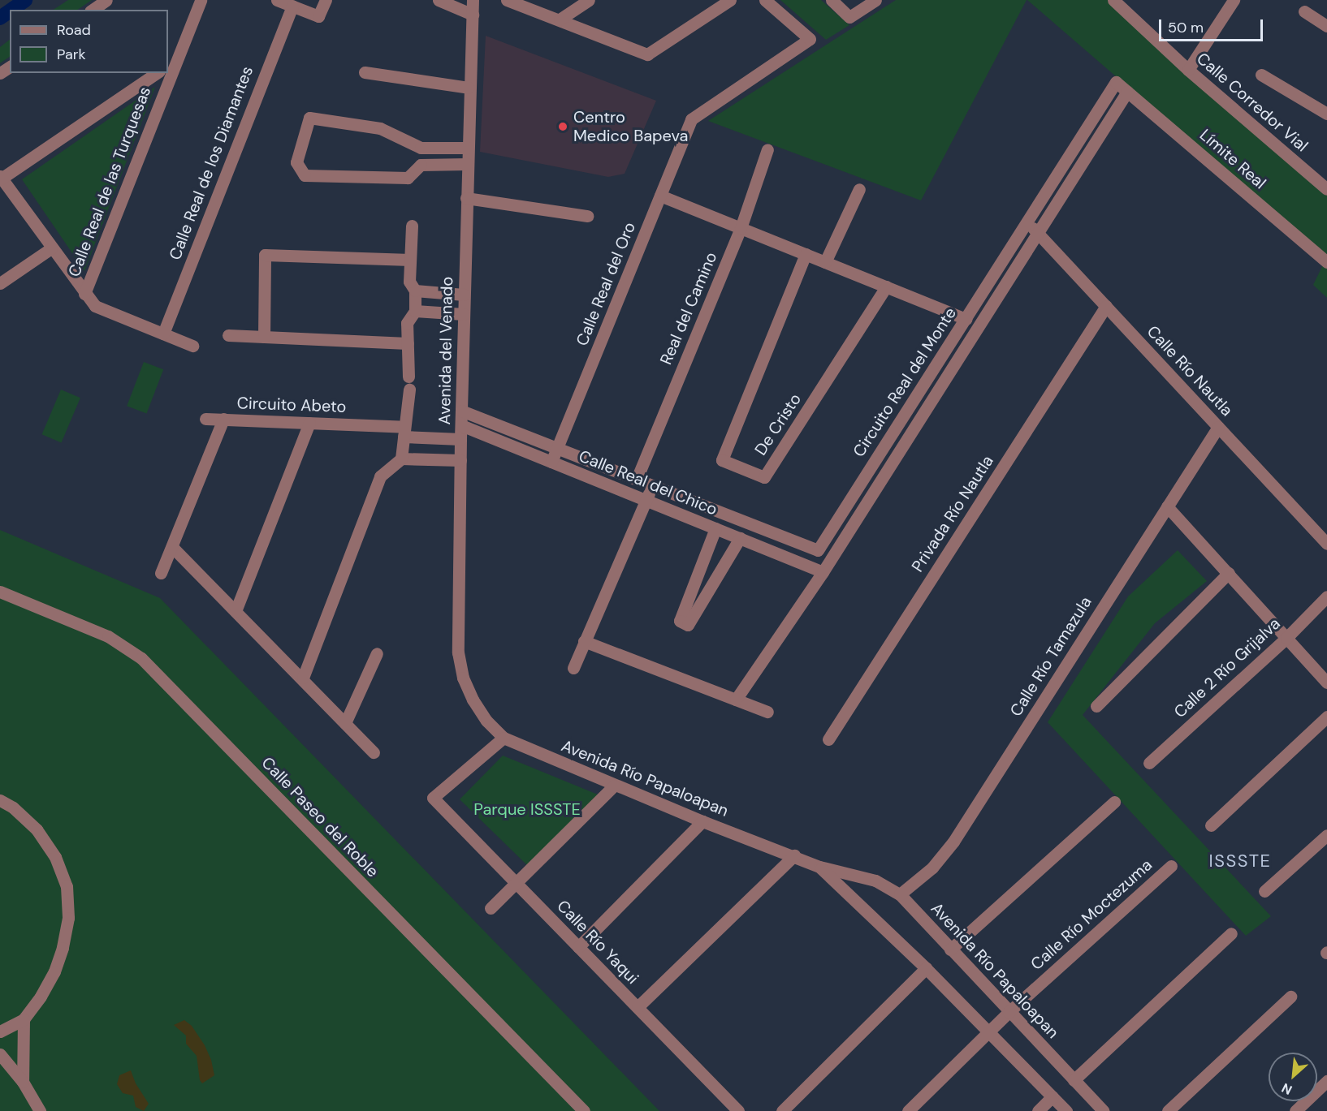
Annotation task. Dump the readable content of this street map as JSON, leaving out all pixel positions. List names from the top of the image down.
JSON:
{
  "streets": {
    "street": [
      "Calle Corredor Vial",
      "Límite Real",
      "Calle Real de los Diamantes",
      "Calle Real de las Turquesas",
      "Calle Real del Oro",
      "Real del Camino",
      "Avenida del Venado",
      "Calle Río Nautla",
      "Circuito Real del Monte",
      "Circuito Abeto",
      "De Cristo",
      "Calle Real del Chico",
      "Privada Río Nautla",
      "Calle Río Tamazula",
      "Calle 2 Río Grijalva",
      "Avenida Río Papaloapan",
      "Calle Paseo del Roble",
      "Calle Río Moctezuma",
      "Calle Río Yaqui"
    ]
  },
  "crossings": [
    ["Límite Real", "Circuito Real del Monte"],
    ["Calle Real del Oro", "Circuito Real del Monte"],
    ["Calle Real del Oro", "Calle Real del Chico"],
    ["Real del Camino", "Circuito Real del Monte"],
    ["Avenida del Venado", "Circuito Real del Monte"],
    ["Avenida del Venado", "Circuito Abeto"],
    ["Avenida del Venado", "Calle Real del Chico"],
    ["Avenida del Venado", "Avenida Río Papaloapan"],
    ["Calle Río Nautla", "Circuito Real del Monte"],
    ["Calle Río Nautla", "Privada Río Nautla"],
    ["Calle Río Nautla", "Calle Río Tamazula"],
    ["Circuito Real del Monte", "Calle Real del Chico"],
    ["Calle Río Tamazula", "Avenida Río Papaloapan"],
    ["Avenida Río Papaloapan", "Calle Río Moctezuma"],
    ["Avenida Río Papaloapan", "Calle Río Yaqui"]
  ],
  "districts": ["ISSSTE"],
  "parks": ["Parque ISSSTE"],
  "places": ["Centro Medico Bapeva"],
  "legend": ["Road", "Park"],
  "scale_bar": "50 m",
  "north": "bottom left"
}
